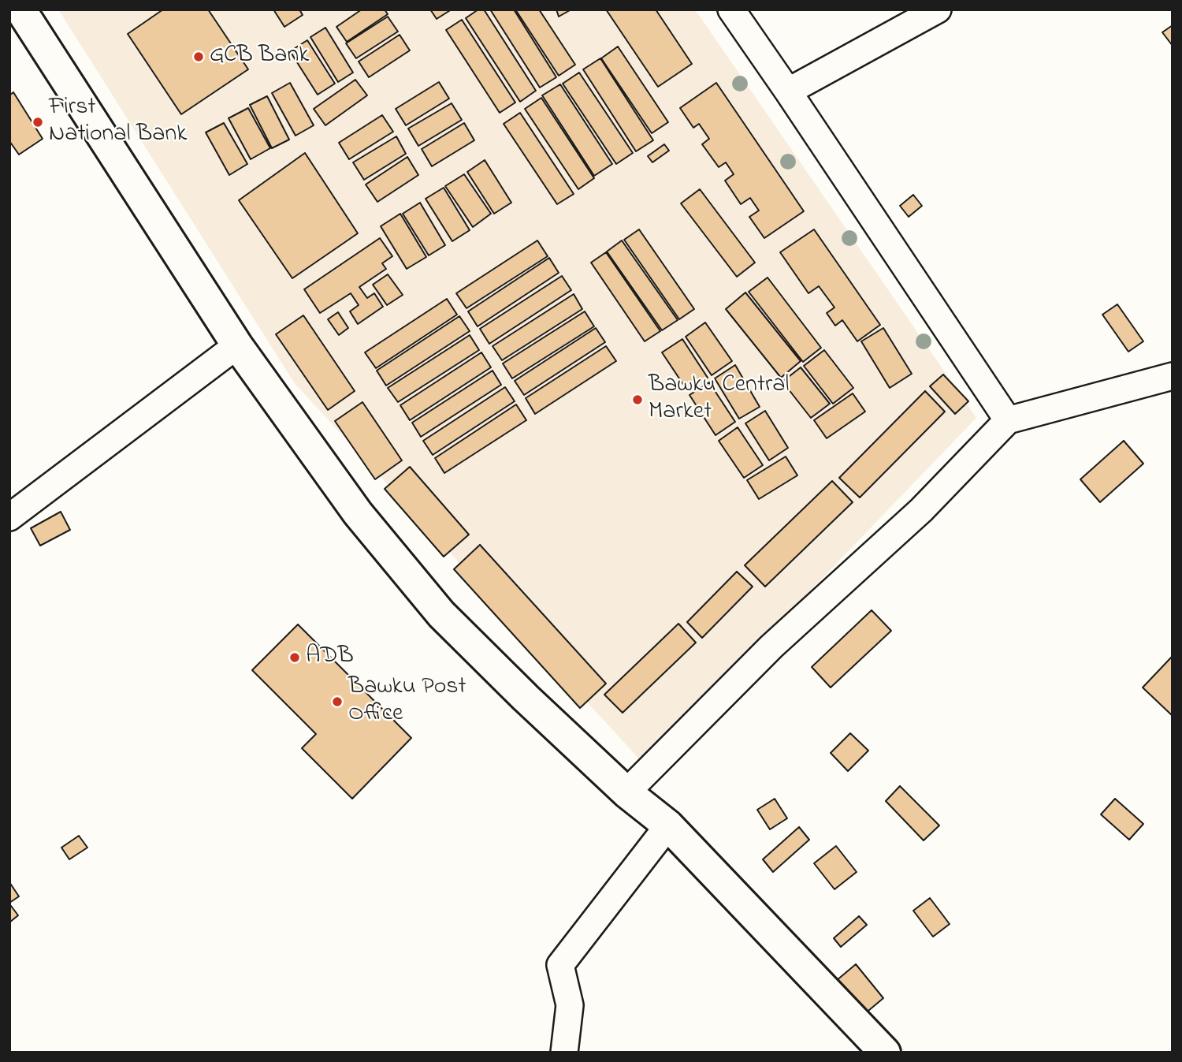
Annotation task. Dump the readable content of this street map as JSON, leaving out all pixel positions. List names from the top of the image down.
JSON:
{
  "places": [
    "GCB Bank",
    "First National Bank",
    "Bawku Central Market",
    "ADB",
    "Bawku Post Office"
  ]
}
